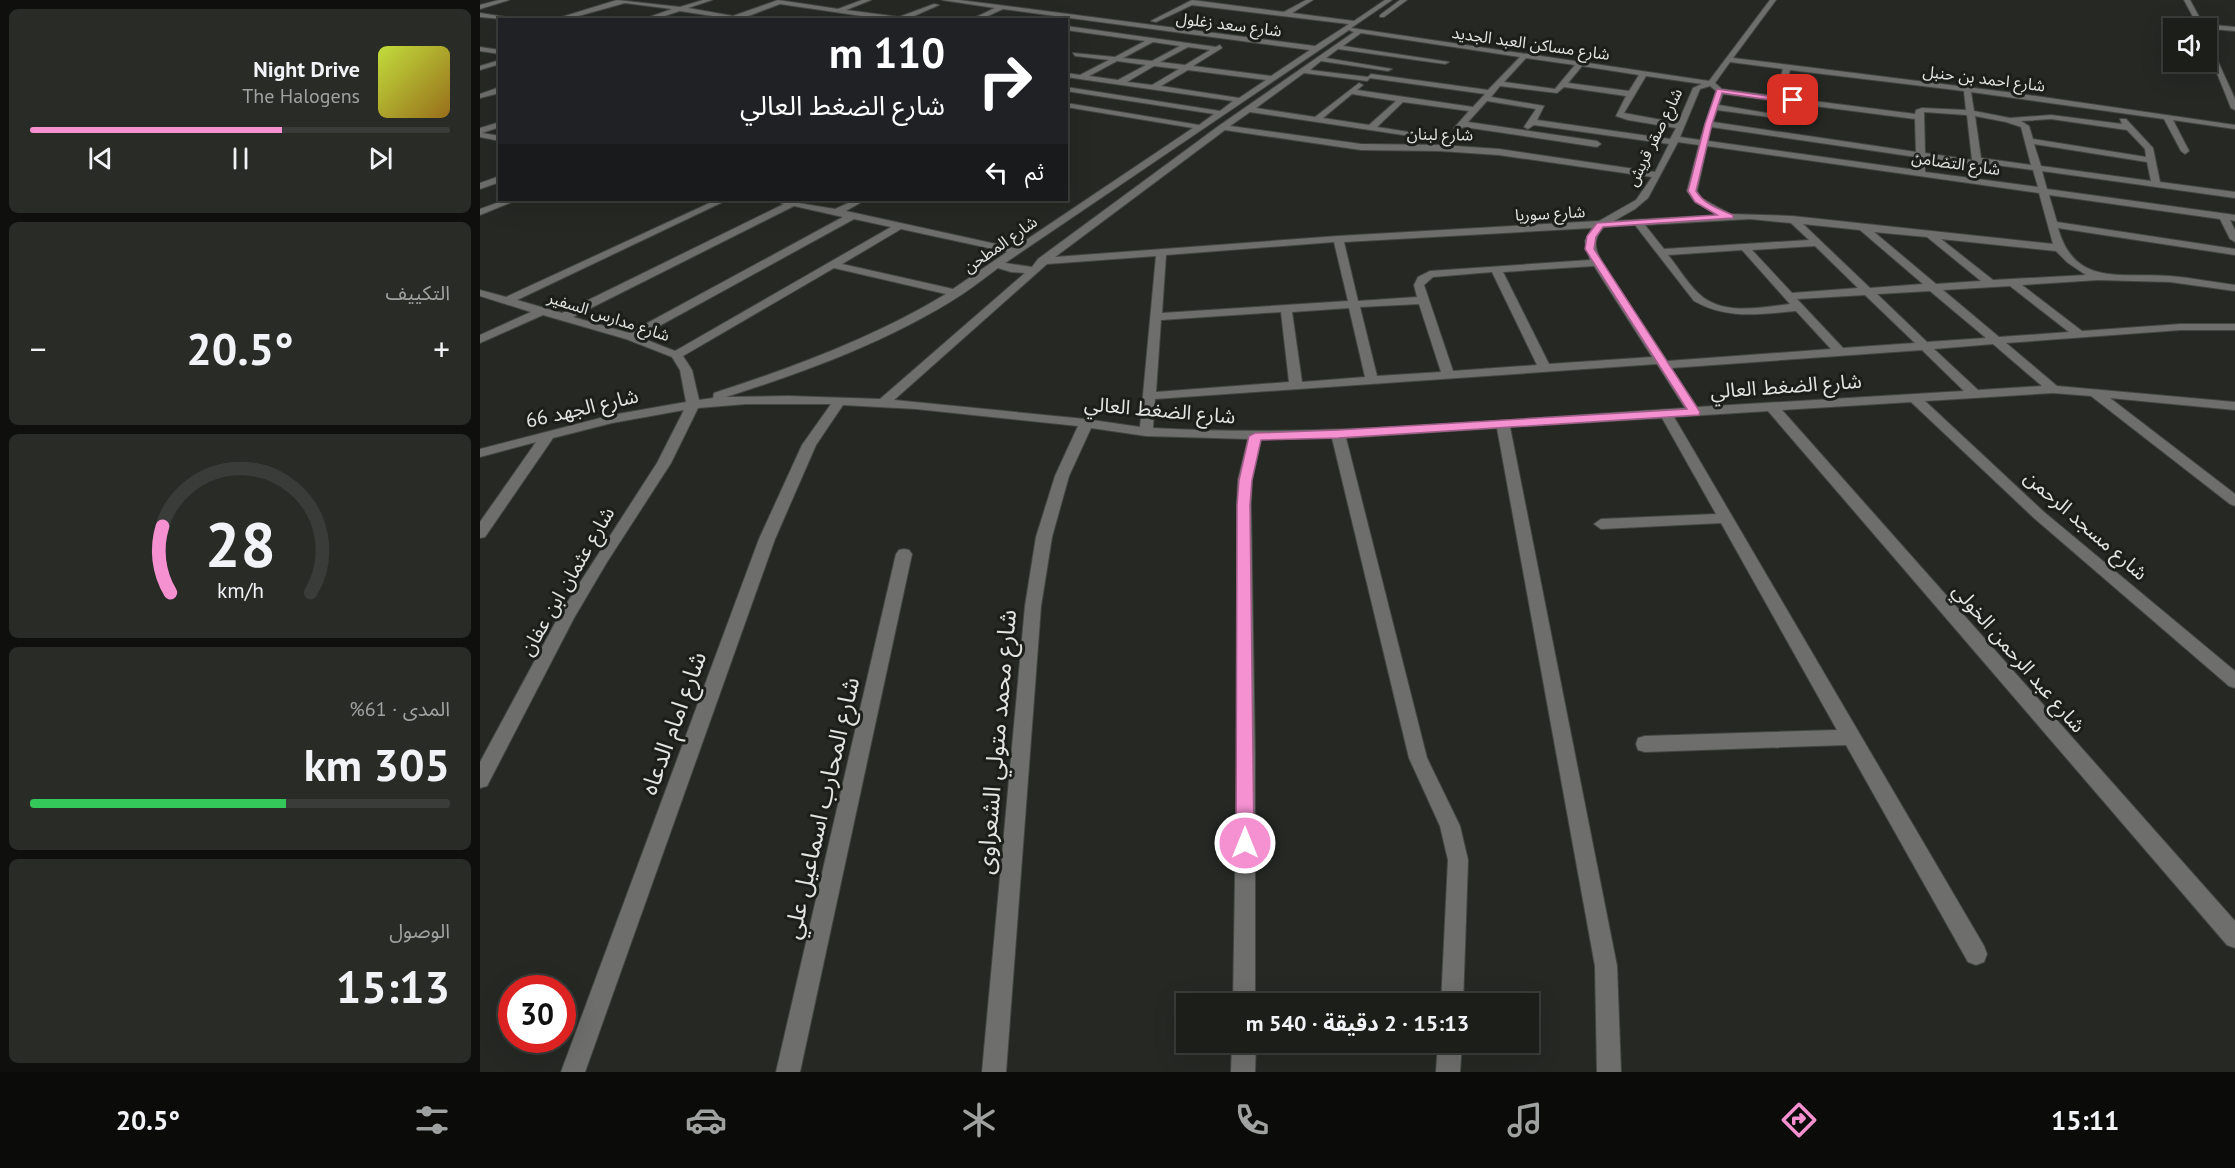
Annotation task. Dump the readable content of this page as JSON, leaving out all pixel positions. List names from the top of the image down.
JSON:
{
  "streets": {
    "street": [
      "شارع سعد زغلول",
      "شارع مساكن العبد الجديد",
      "شارع احمد بن حنبل",
      "شارع لبنان",
      "شارع صقر قريش",
      "شارع التضامن",
      "شارع سوريا",
      "شارع المطحن",
      "شارع مدارس السفير",
      "شارع الضغط العالي",
      "شارع الجهد 66",
      "شارع مسجد الرحمن",
      "شارع عثمان ابن عفان",
      "شارع عبد الرحمن الخولي",
      "شارع امام الدعاه",
      "شارع محمد متولي الشعراوى",
      "شارع المحارب اسماعيل علي"
    ]
  },
  "crossings": [
    ["شارع سعد زغلول", "شارع المطحن"],
    ["شارع مساكن العبد الجديد", "شارع صقر قريش"],
    ["شارع مساكن العبد الجديد", "شارع المطحن"],
    ["شارع احمد بن حنبل", "شارع صقر قريش"],
    ["شارع لبنان", "شارع صقر قريش"],
    ["شارع لبنان", "شارع المطحن"],
    ["شارع صقر قريش", "شارع التضامن"],
    ["شارع صقر قريش", "شارع سوريا"],
    ["شارع سوريا", "شارع المطحن"],
    ["شارع المطحن", "شارع مدارس السفير"],
    ["شارع المطحن", "شارع الضغط العالي"],
    ["شارع المطحن", "شارع الجهد 66"],
    ["شارع المطحن", "شارع عثمان ابن عفان"],
    ["شارع مدارس السفير", "شارع الضغط العالي"],
    ["شارع مدارس السفير", "شارع الجهد 66"],
    ["شارع مدارس السفير", "شارع عثمان ابن عفان"],
    ["شارع الضغط العالي", "شارع الجهد 66"],
    ["شارع الضغط العالي", "شارع مسجد الرحمن"],
    ["شارع الضغط العالي", "شارع عثمان ابن عفان"],
    ["شارع الضغط العالي", "شارع عبد الرحمن الخولي"],
    ["شارع الضغط العالي", "شارع امام الدعاه"],
    ["شارع الضغط العالي", "شارع محمد متولي الشعراوى"],
    ["شارع الجهد 66", "شارع عثمان ابن عفان"]
  ],
  "page": {
    "turn": ["110 m", "شارع الضغط العالي"],
    "song": ["Night Drive", "The Halogens"],
    "then": "ثم",
    "tile": [
      "التكييف",
      ["المدى · 61%", "305 km"],
      ["الوصول", "15:13"]
    ],
    "heat": ["−", "20.5°", "+"],
    "limit": "30",
    "trip": "15:13 · 2 دقيقة · 540 m",
    "tabs": ["15:11", "20.5°"],
    "gauge": ["28", "km/h"]
  }
}
